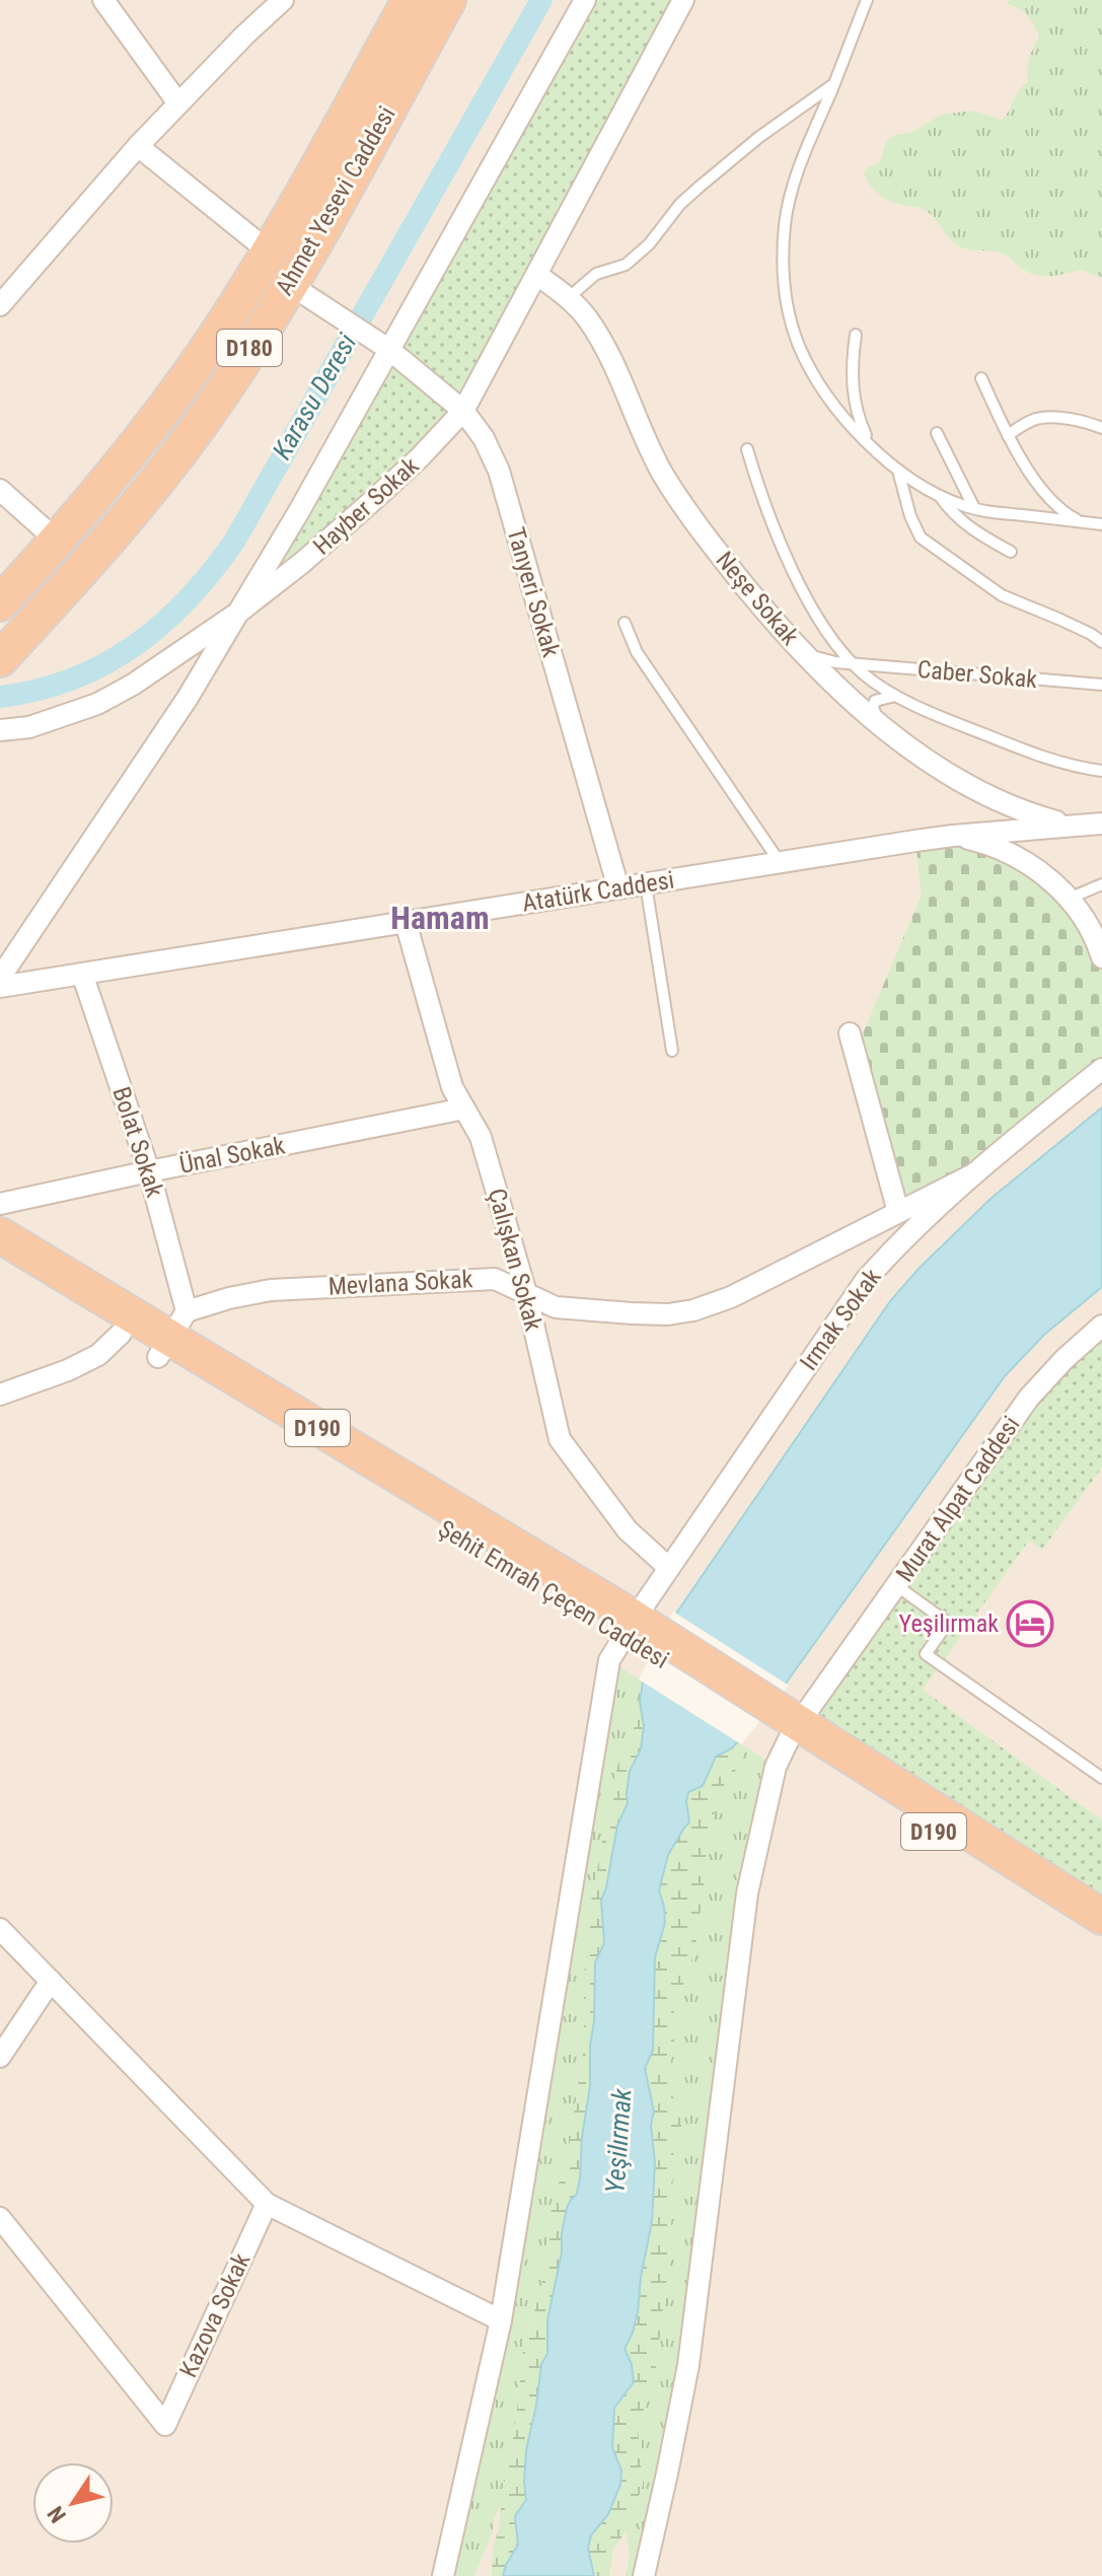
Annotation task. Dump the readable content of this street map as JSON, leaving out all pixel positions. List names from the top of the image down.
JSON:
{
  "streets": {
    "highway": [
      "Ahmet Yesevi Caddesi",
      "D180",
      "D190",
      "Şehit Emrah Çeçen Caddesi"
    ],
    "street": [
      "Hayber Sokak",
      "Tanyeri Sokak",
      "Neşe Sokak",
      "Atatürk Caddesi",
      "Bolat Sokak",
      "Ünal Sokak",
      "Çalışkan Sokak",
      "Mevlana Sokak",
      "Irmak Sokak",
      "Murat Alpat Caddesi",
      "Kazova Sokak"
    ],
    "lane": ["Caber Sokak"]
  },
  "crossings": [
    ["Ahmet Yesevi Caddesi", "Tanyeri Sokak"],
    ["Hayber Sokak", "Tanyeri Sokak"],
    ["Hayber Sokak", "Neşe Sokak"],
    ["Tanyeri Sokak", "Atatürk Caddesi"],
    ["Neşe Sokak", "Caber Sokak"],
    ["Neşe Sokak", "Atatürk Caddesi"],
    ["Atatürk Caddesi", "Bolat Sokak"],
    ["Atatürk Caddesi", "Çalışkan Sokak"],
    ["Bolat Sokak", "Ünal Sokak"],
    ["Bolat Sokak", "Mevlana Sokak"],
    ["Bolat Sokak", "Şehit Emrah Çeçen Caddesi"],
    ["Ünal Sokak", "Çalışkan Sokak"],
    ["Çalışkan Sokak", "Mevlana Sokak"],
    ["Çalışkan Sokak", "Irmak Sokak"],
    ["Mevlana Sokak", "Irmak Sokak"],
    ["Mevlana Sokak", "Şehit Emrah Çeçen Caddesi"],
    ["Irmak Sokak", "Şehit Emrah Çeçen Caddesi"],
    ["D190", "Murat Alpat Caddesi"],
    ["D190", "Şehit Emrah Çeçen Caddesi"],
    ["Murat Alpat Caddesi", "Şehit Emrah Çeçen Caddesi"]
  ],
  "districts": ["Hamam"],
  "water": ["Karasu Deresi", "Yeşilırmak"],
  "places": {
    "hotel": ["Yeşilırmak"]
  },
  "north": "bottom left"
}
